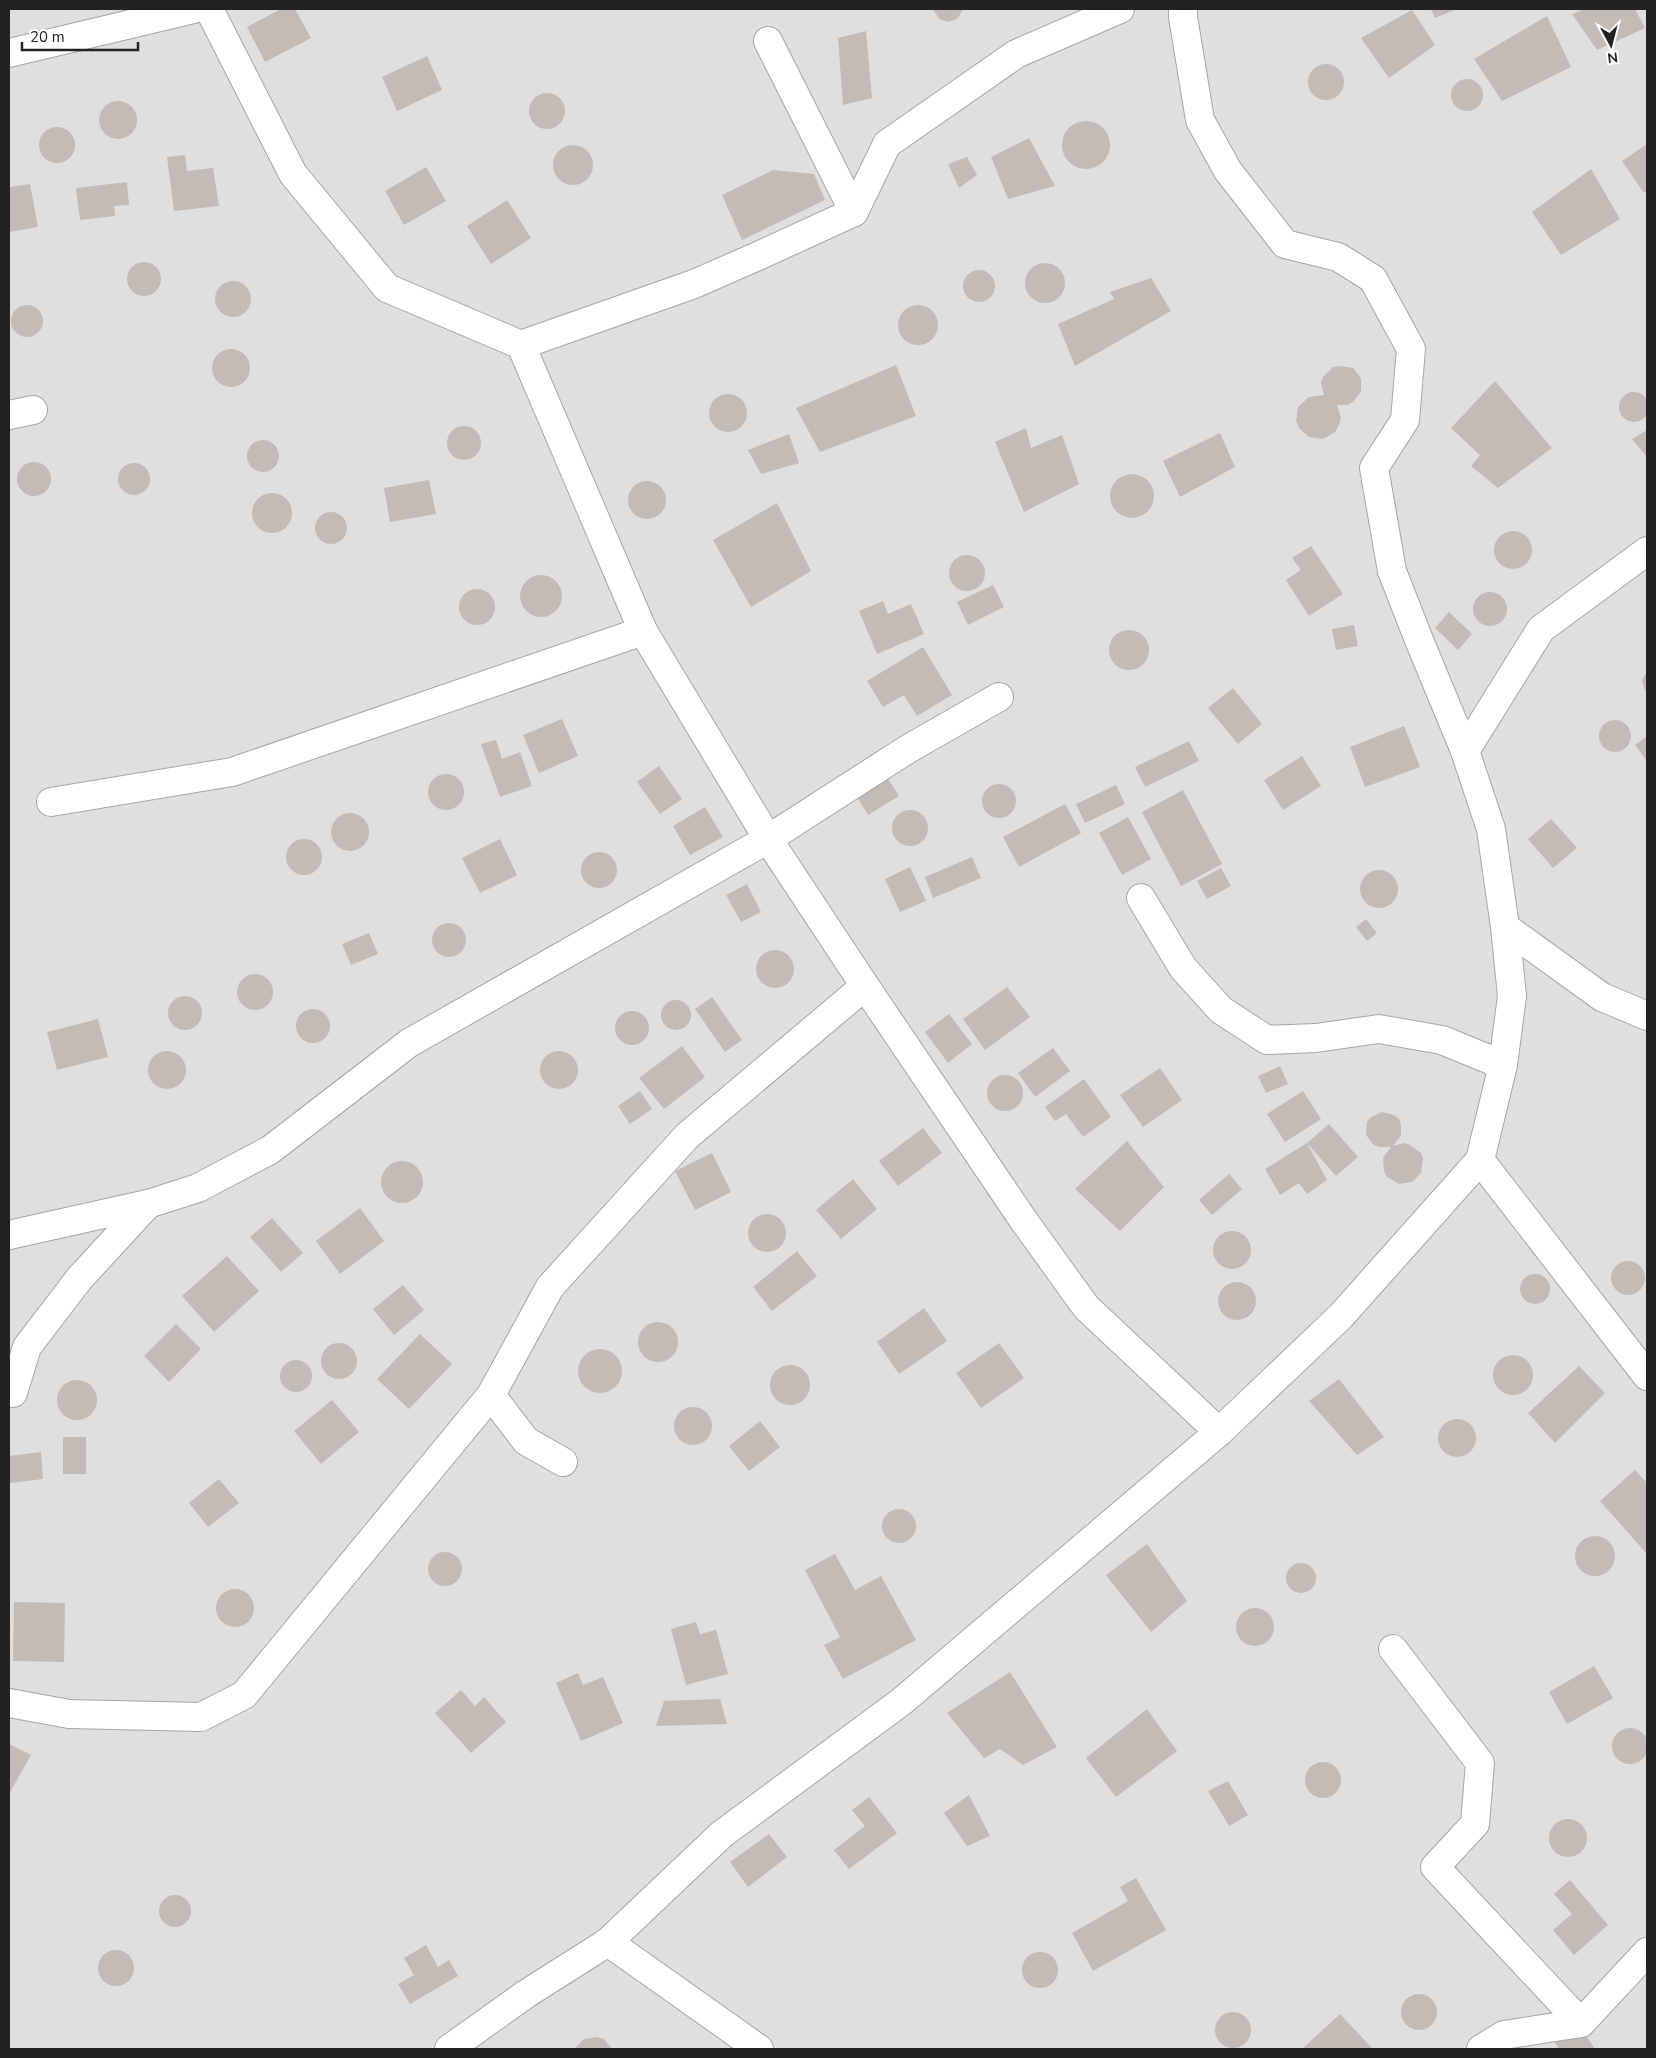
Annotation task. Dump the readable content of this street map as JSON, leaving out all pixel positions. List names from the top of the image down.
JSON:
{
  "scale_bar": "20 m",
  "north": "bottom"
}
